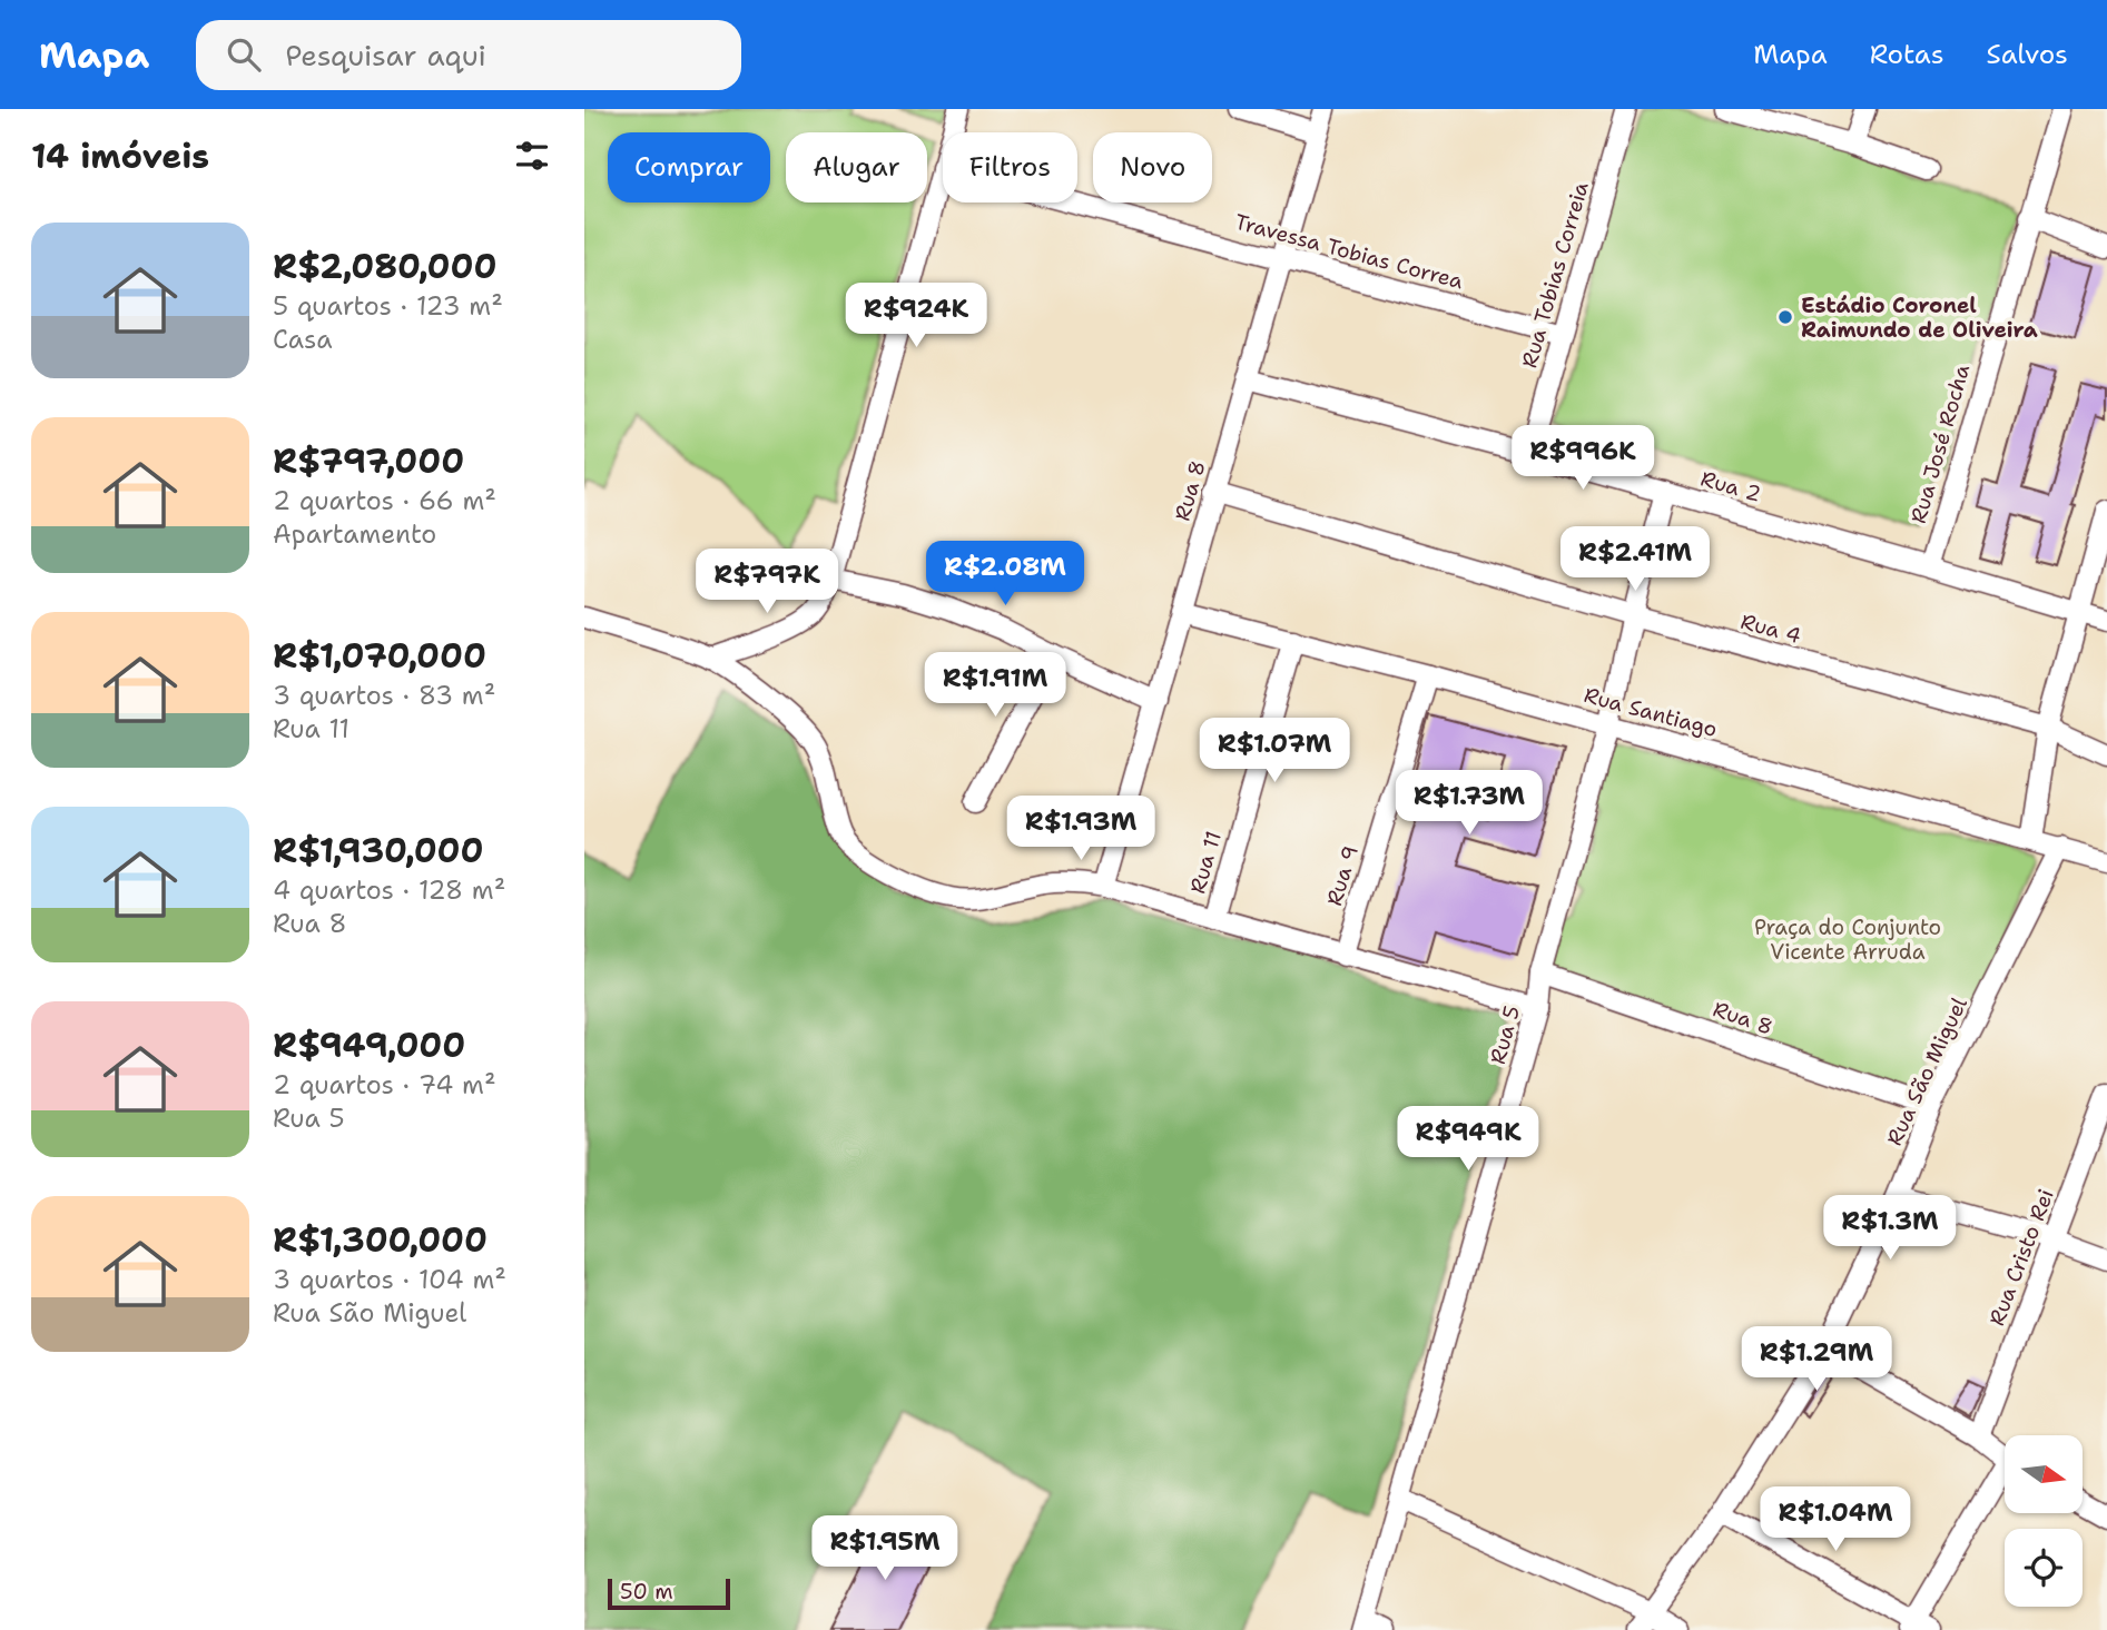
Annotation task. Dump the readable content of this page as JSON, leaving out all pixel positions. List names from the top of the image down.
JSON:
{
  "streets": {
    "street": [
      "Travessa Tobias Correa",
      "Rua Tobias Correia",
      "Rua José Rocha",
      "Rua 2",
      "Rua 8",
      "Rua 4",
      "Rua Santiago",
      "Rua 11",
      "Rua 9",
      "Rua 5",
      "Rua São Miguel",
      "Rua Cristo Rei"
    ]
  },
  "crossings": [
    ["Travessa Tobias Correa", "Rua Tobias Correia"],
    ["Travessa Tobias Correa", "Rua 8"],
    ["Rua Tobias Correia", "Rua 2"],
    ["Rua José Rocha", "Rua 2"],
    ["Rua 2", "Rua 8"],
    ["Rua 2", "Rua 5"],
    ["Rua 8", "Rua 4"],
    ["Rua 8", "Rua Santiago"],
    ["Rua 8", "Rua 5"],
    ["Rua 8", "Rua São Miguel"],
    ["Rua 4", "Rua 5"],
    ["Rua Santiago", "Rua 11"],
    ["Rua Santiago", "Rua 9"],
    ["Rua Santiago", "Rua 5"],
    ["Rua Santiago", "Rua São Miguel"]
  ],
  "parks": ["Praça do Conjunto Vicente Arruda"],
  "places": ["Estádio Coronel Raimundo de Oliveira"],
  "scale_bar": "50 m",
  "north": "right",
  "page": {
    "header": "Mapa",
    "search": "Pesquisar aqui",
    "nav": ["Mapa", "Rotas", "Salvos"],
    "heading": "14 imóveis",
    "chip": [
      "Comprar",
      "Alugar",
      "Filtros",
      "Novo"
    ],
    "list": [
      {
        "name": "R$2,080,000",
        "note": "5 quartos · 123 m² · Casa"
      },
      {
        "name": "R$797,000",
        "note": "2 quartos · 66 m² · Apartamento"
      },
      {
        "name": "R$1,070,000",
        "note": "3 quartos · 83 m² · Rua 11"
      },
      {
        "name": "R$1,930,000",
        "note": "4 quartos · 128 m² · Rua 8"
      },
      {
        "name": "R$949,000",
        "note": "2 quartos · 74 m² · Rua 5"
      },
      {
        "name": "R$1,300,000",
        "note": "3 quartos · 104 m² · Rua São Miguel"
      }
    ],
    "price": [
      "R$924K",
      "R$996K",
      "R$2.41M",
      "R$2.08M",
      "R$797K",
      "R$1.91M",
      "R$1.07M",
      "R$1.73M",
      "R$1.93M",
      "R$949K",
      "R$1.3M",
      "R$1.29M",
      "R$1.04M",
      "R$1.95M"
    ],
    "scale": "50 m"
  }
}
